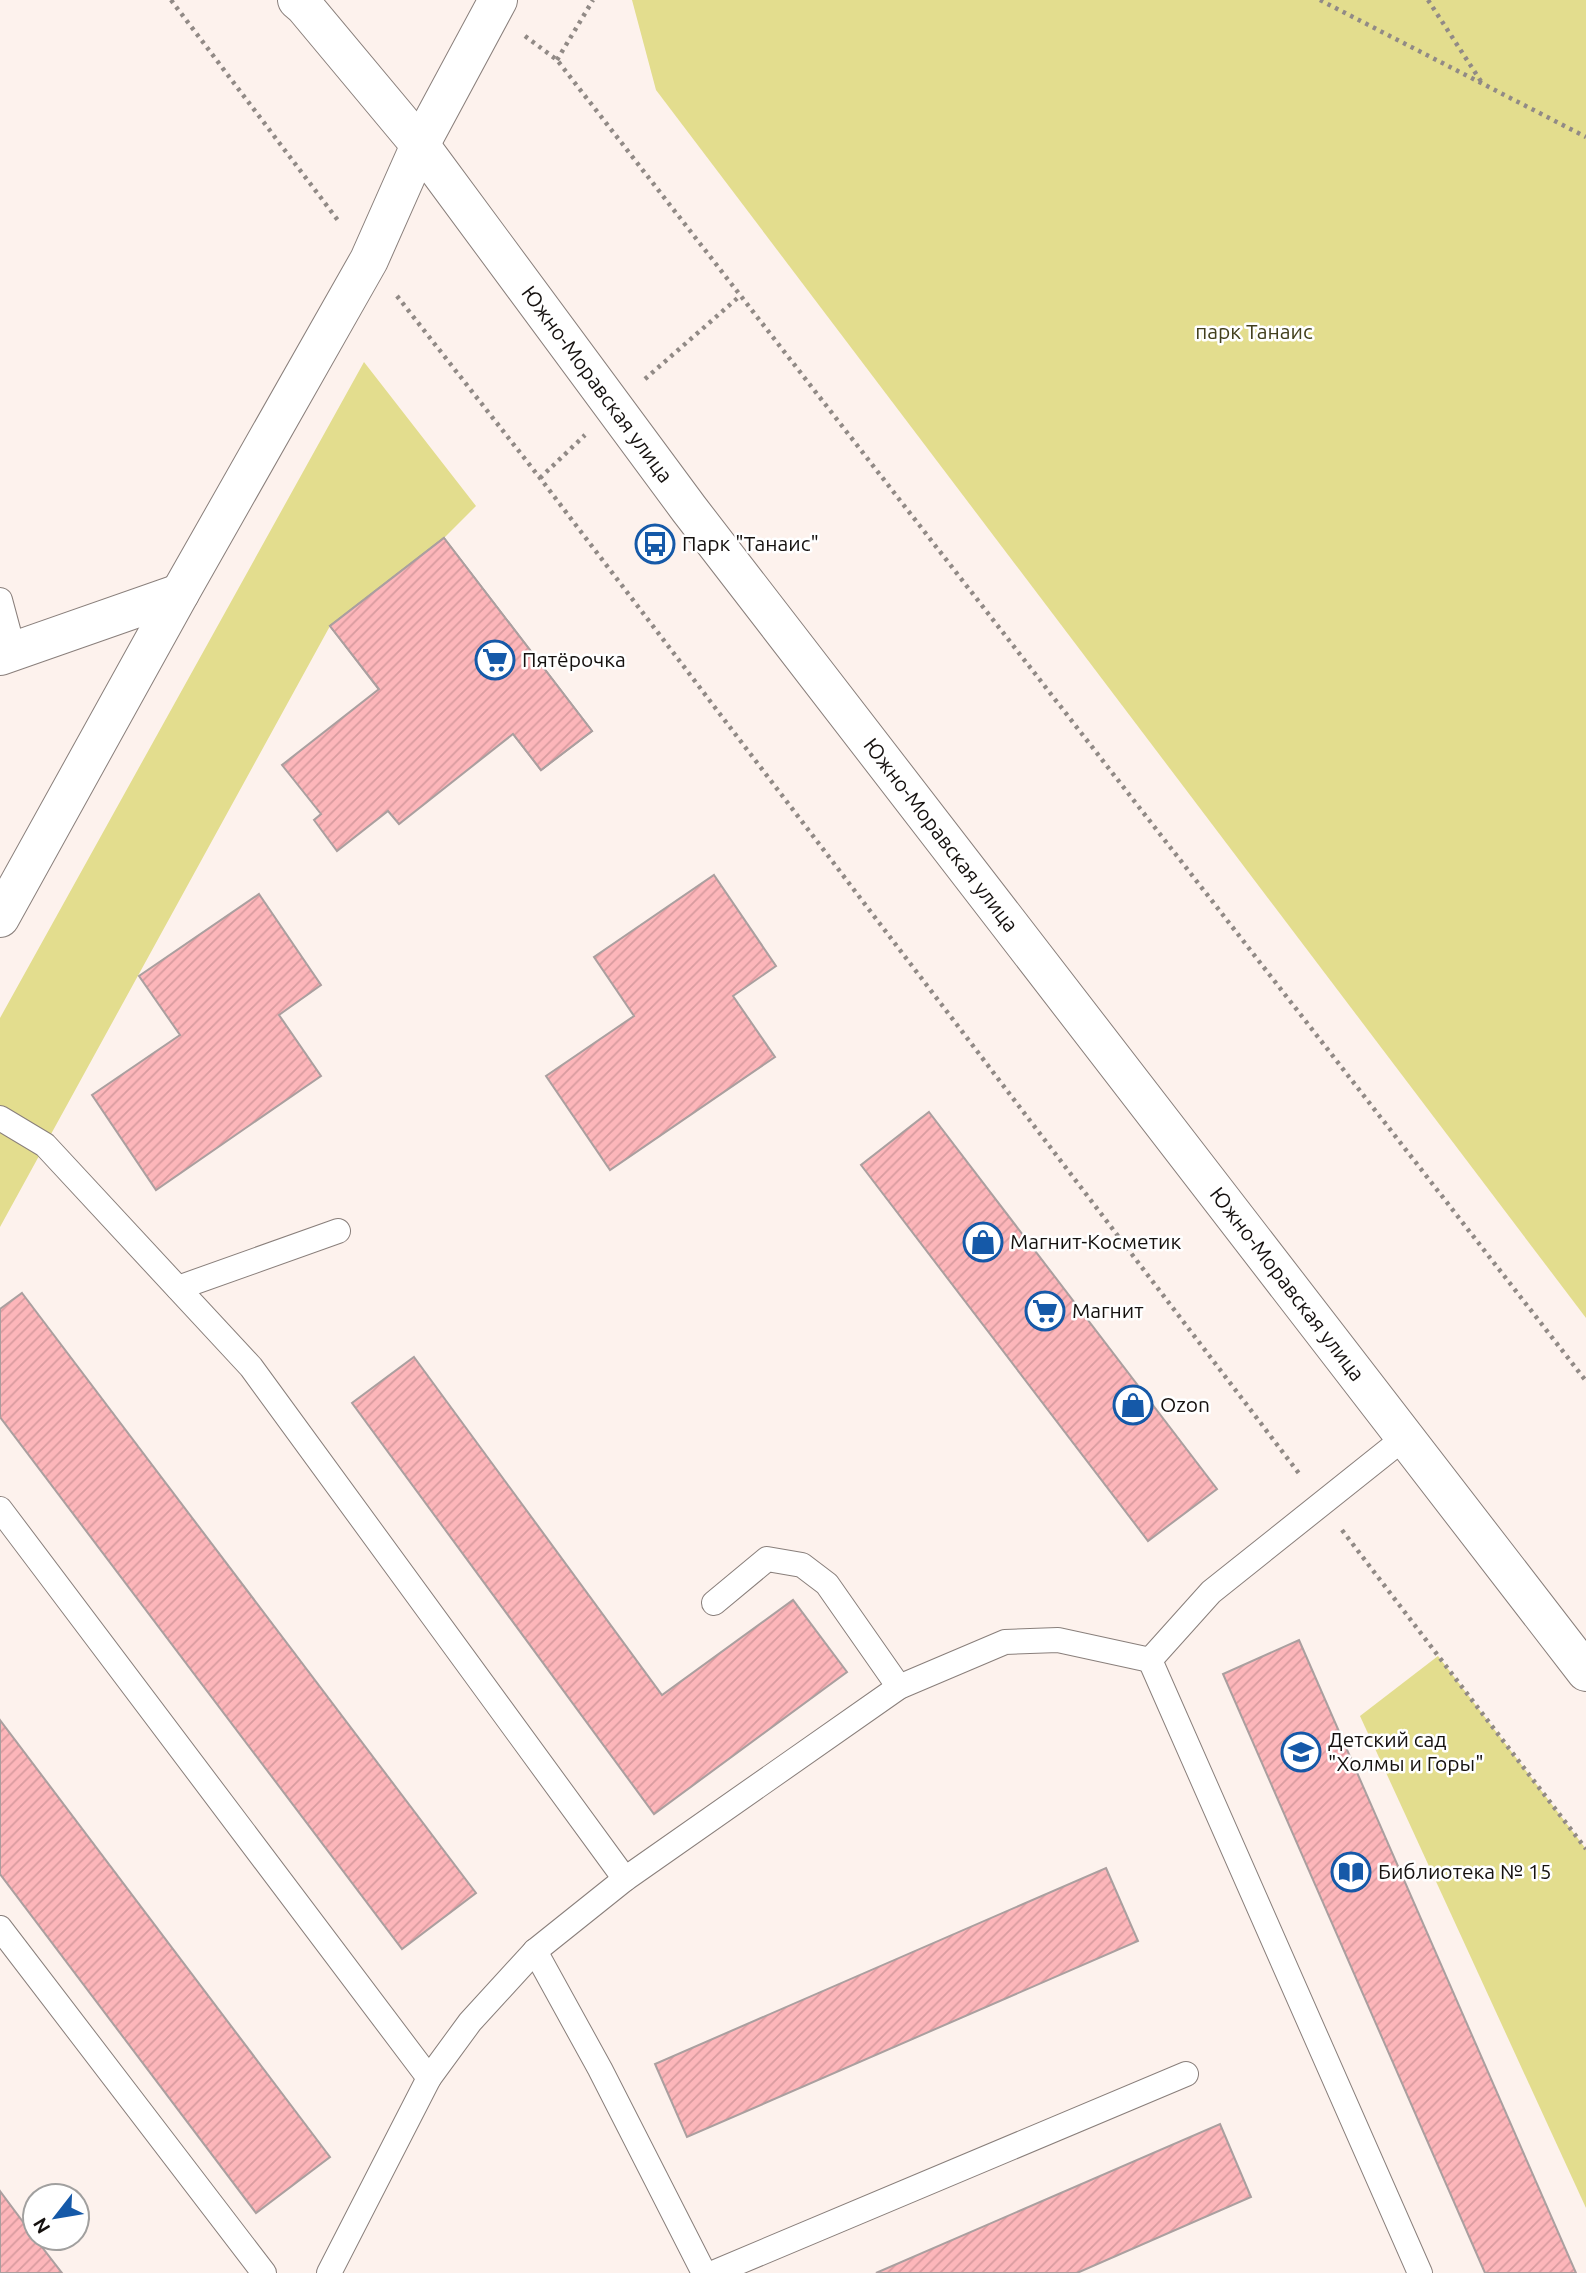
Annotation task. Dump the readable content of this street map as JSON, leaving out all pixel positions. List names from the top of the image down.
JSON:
{
  "streets": {
    "main road": ["Южно-Моравская улица"]
  },
  "parks": ["парк Танаис"],
  "places": {
    "bus stop": ["Парк \"Танаис\""],
    "supermarket": ["Пятёрочка", "Магнит"],
    "shop": ["Магнит-Косметик", "Ozon"],
    "school or university": ["Детский сад \"Холмы и Горы\""],
    "library": ["Библиотека № 15"]
  },
  "north": "bottom left"
}
